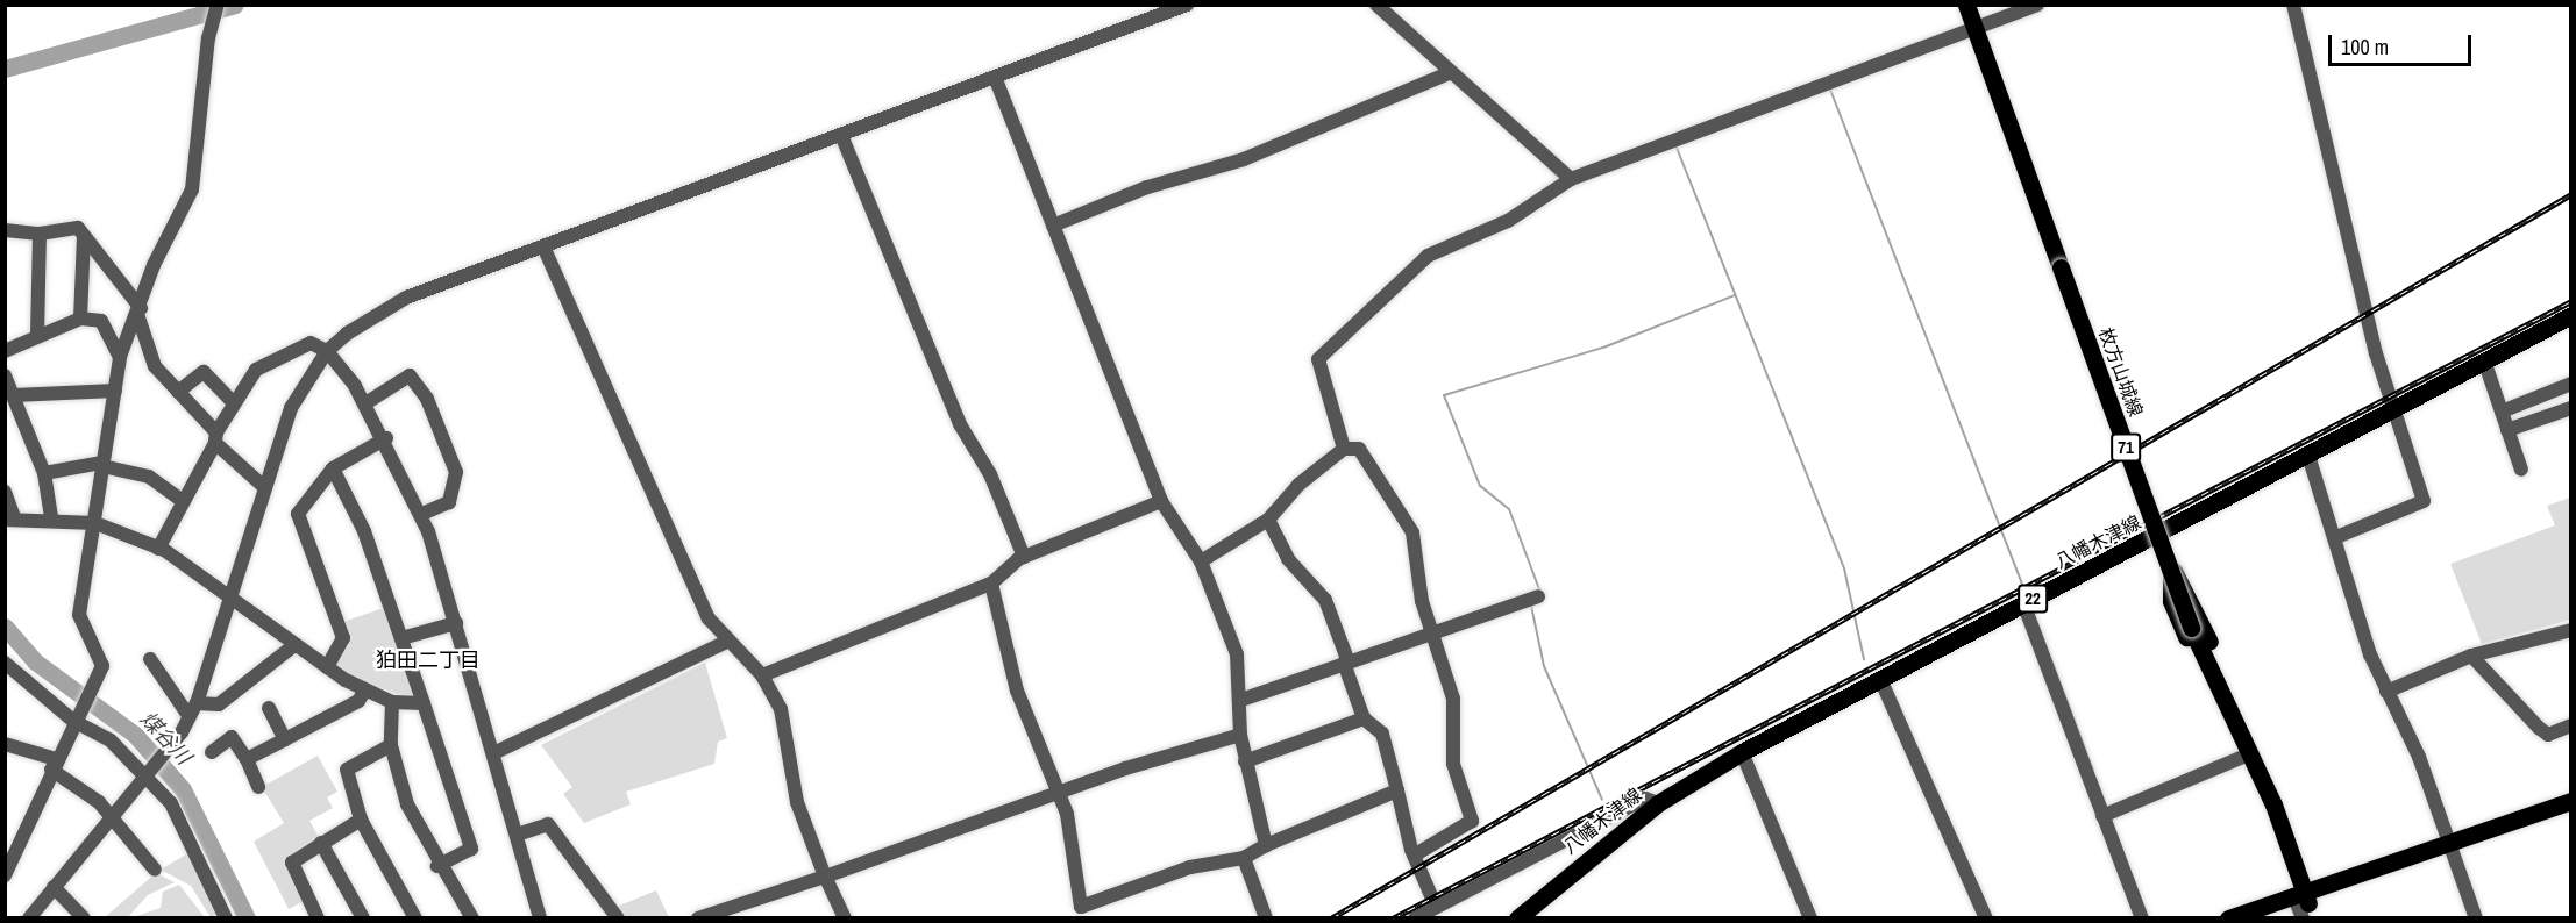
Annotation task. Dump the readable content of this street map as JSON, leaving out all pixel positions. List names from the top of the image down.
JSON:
{
  "streets": {
    "main road": [
      "枚方山城線",
      "71",
      "八幡木津線",
      "22"
    ]
  },
  "crossings": [
    ["枚方山城線", "71"],
    ["71", "八幡木津線"]
  ],
  "districts": ["狛田二丁目"],
  "water": ["煤谷川"],
  "scale_bar": "100 m"
}
